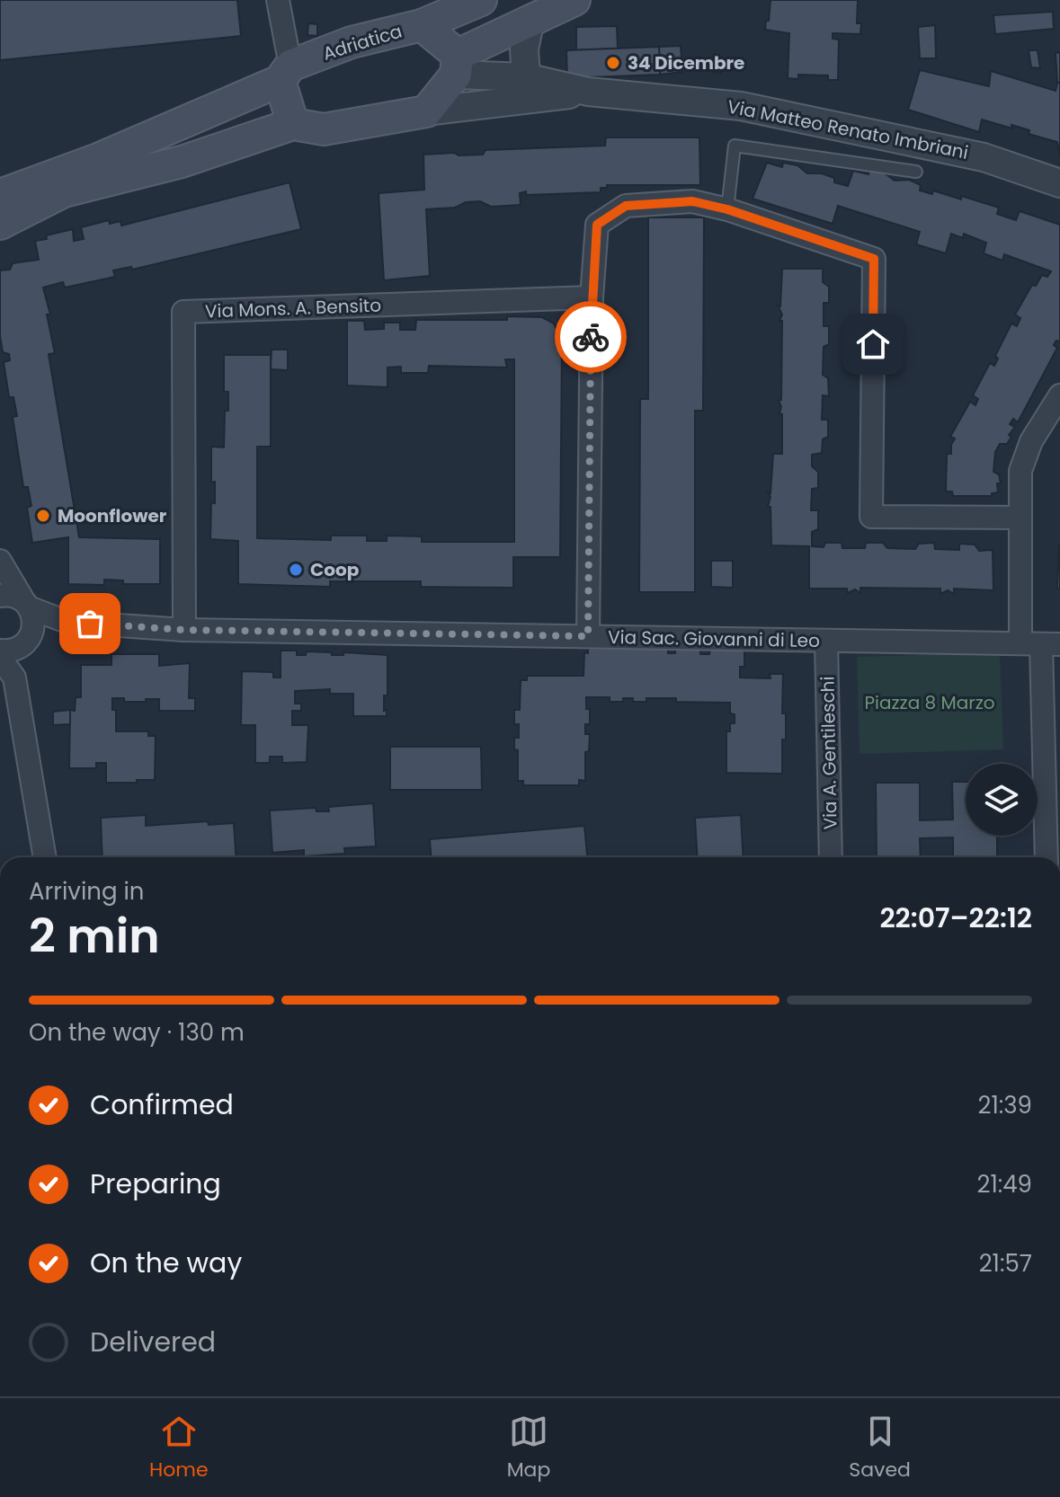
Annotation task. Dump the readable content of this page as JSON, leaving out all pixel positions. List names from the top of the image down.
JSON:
{
  "streets": {
    "main road": ["Adriatica"],
    "street": [
      "Via Matteo Renato Imbriani",
      "Via Mons. A. Bensito",
      "Via Sac. Giovanni di Leo",
      "Via A. Gentileschi"
    ]
  },
  "crossings": [
    ["Via Mons. A. Bensito", "Via Sac. Giovanni di Leo"],
    ["Via Sac. Giovanni di Leo", "Via A. Gentileschi"]
  ],
  "parks": ["Piazza 8 Marzo"],
  "places": ["34 Dicembre", "Moonflower", "Coop"],
  "page": {
    "heading": ["2 min", "Arriving in", "22:07–22:12"],
    "bar": "On the way · 130 m",
    "list": [
      ["Confirmed", "21:39"],
      ["Preparing", "21:49"],
      ["On the way", "21:57"],
      "Delivered"
    ],
    "tabs": ["Home", "Map", "Saved"]
  }
}
